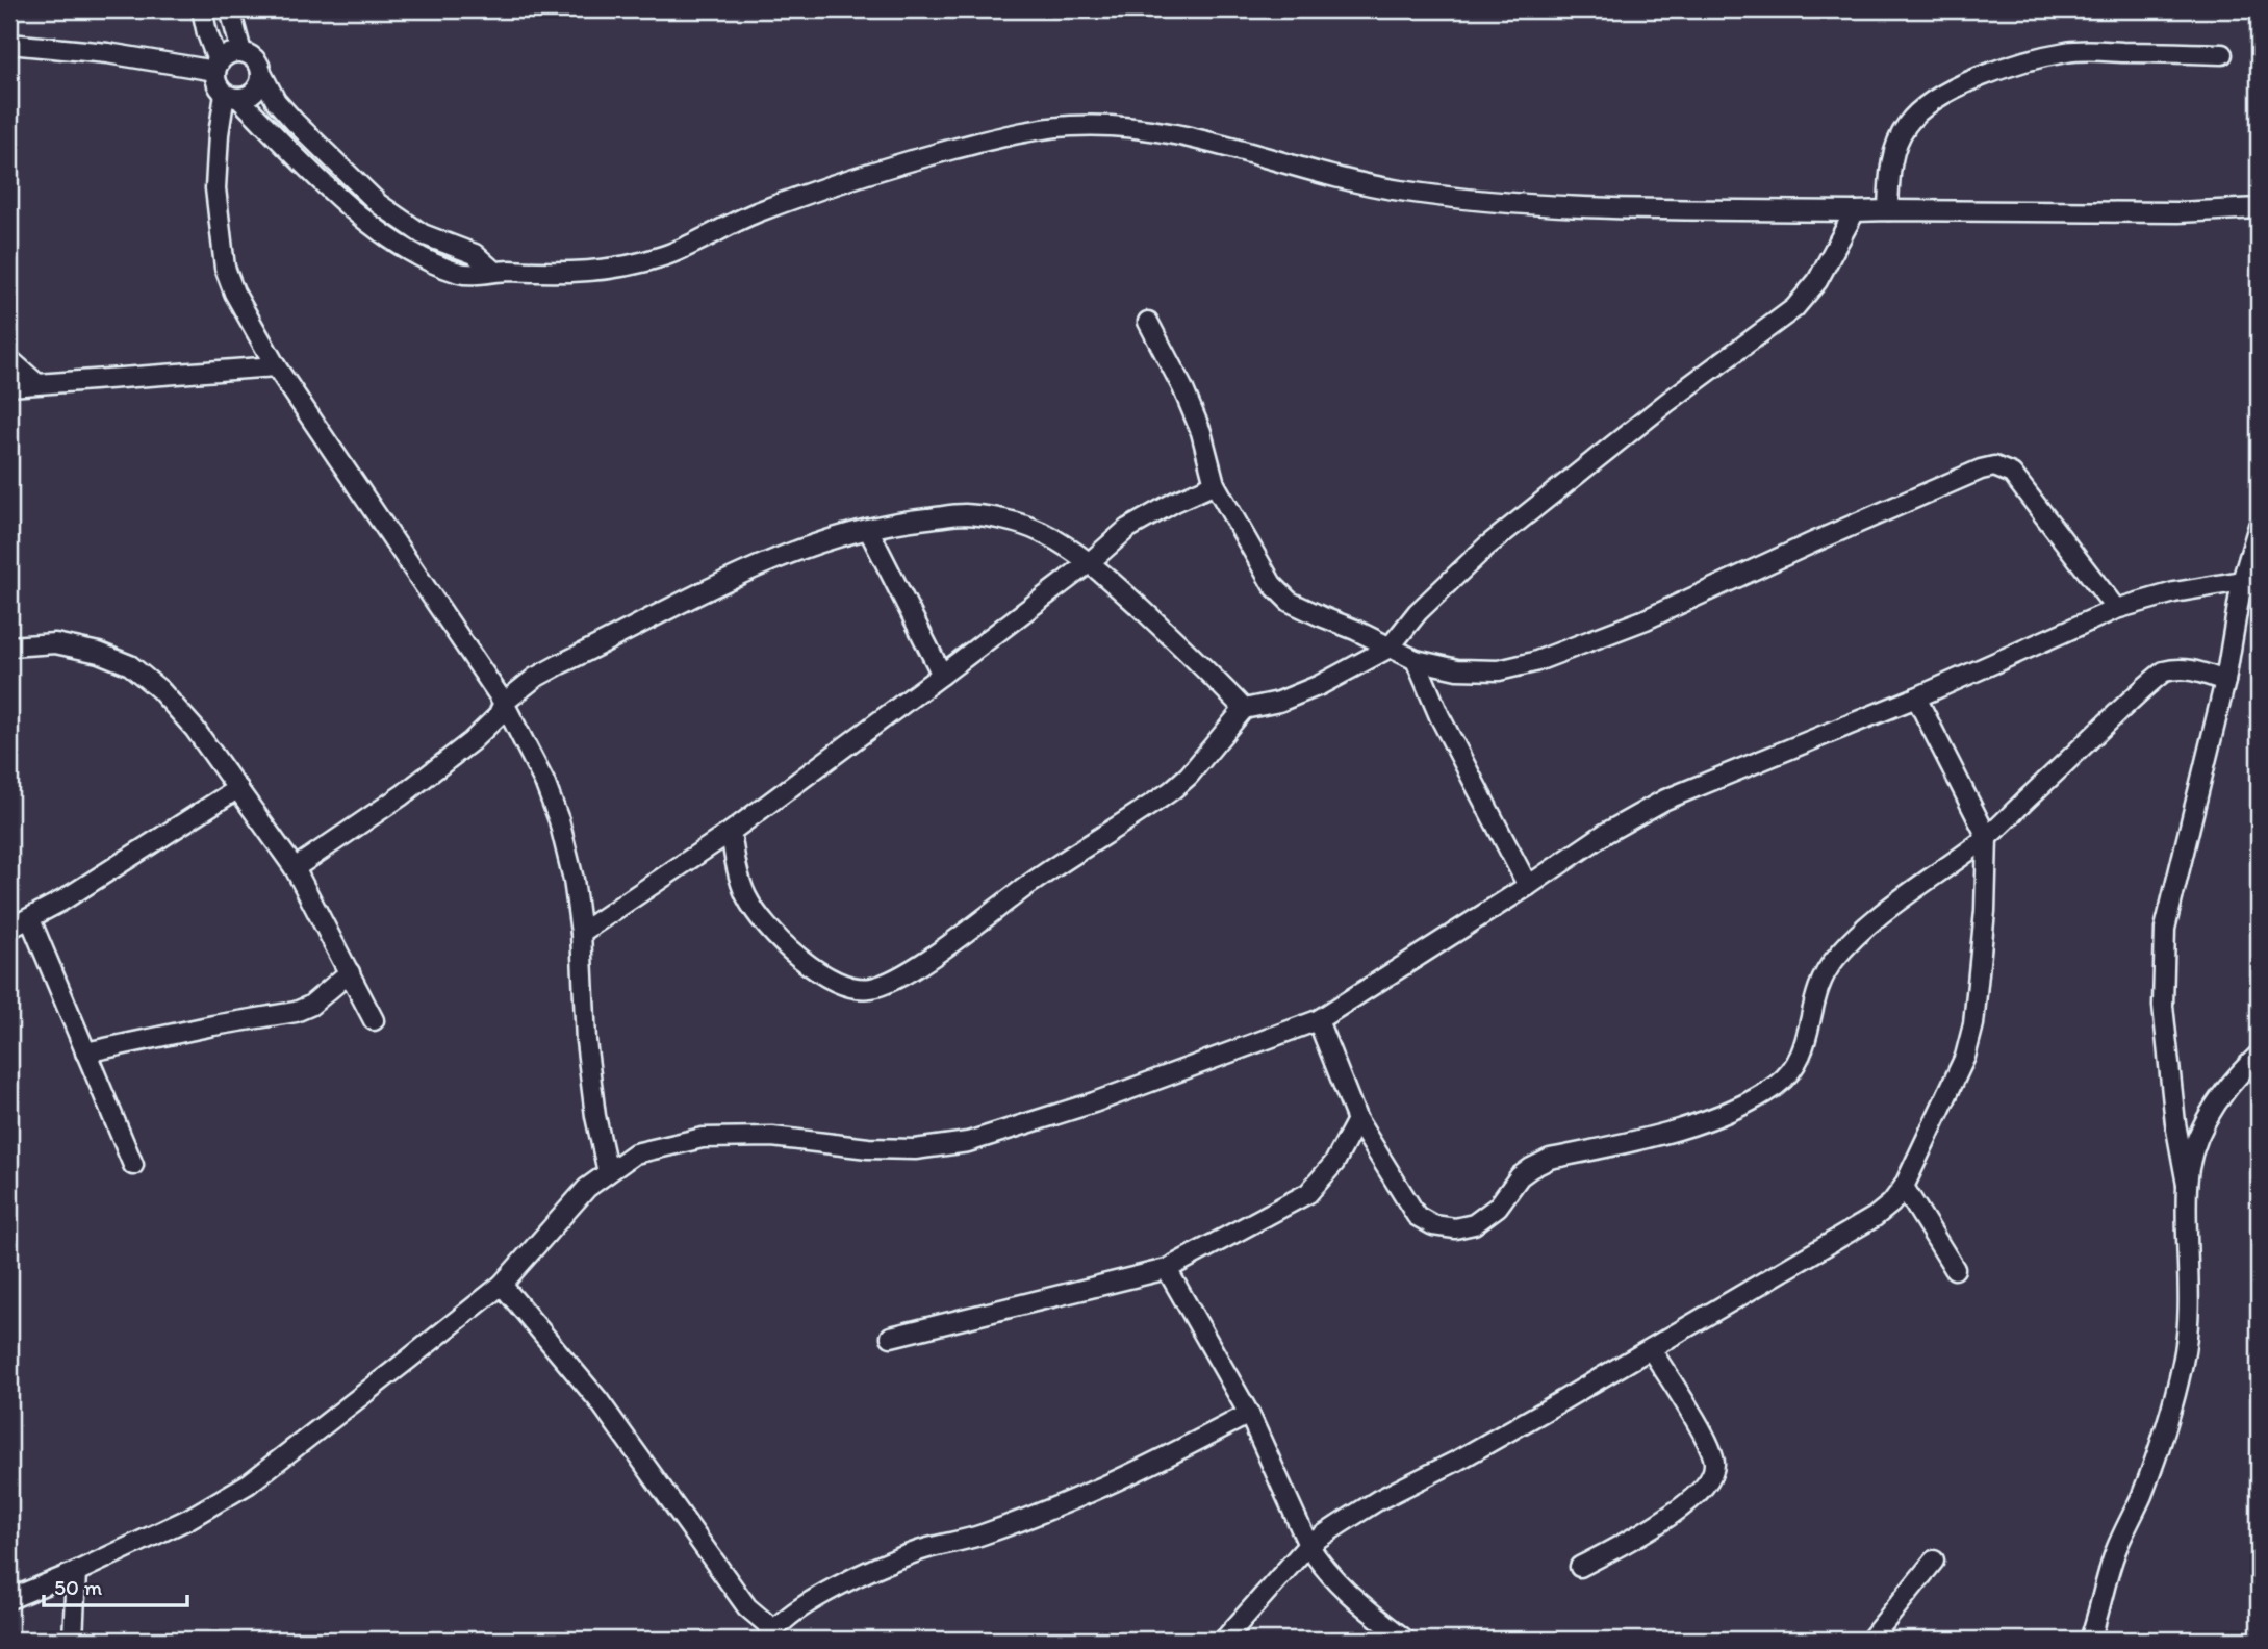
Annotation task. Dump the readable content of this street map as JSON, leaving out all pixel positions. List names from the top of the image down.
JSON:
{
  "scale_bar": "50 m"
}
